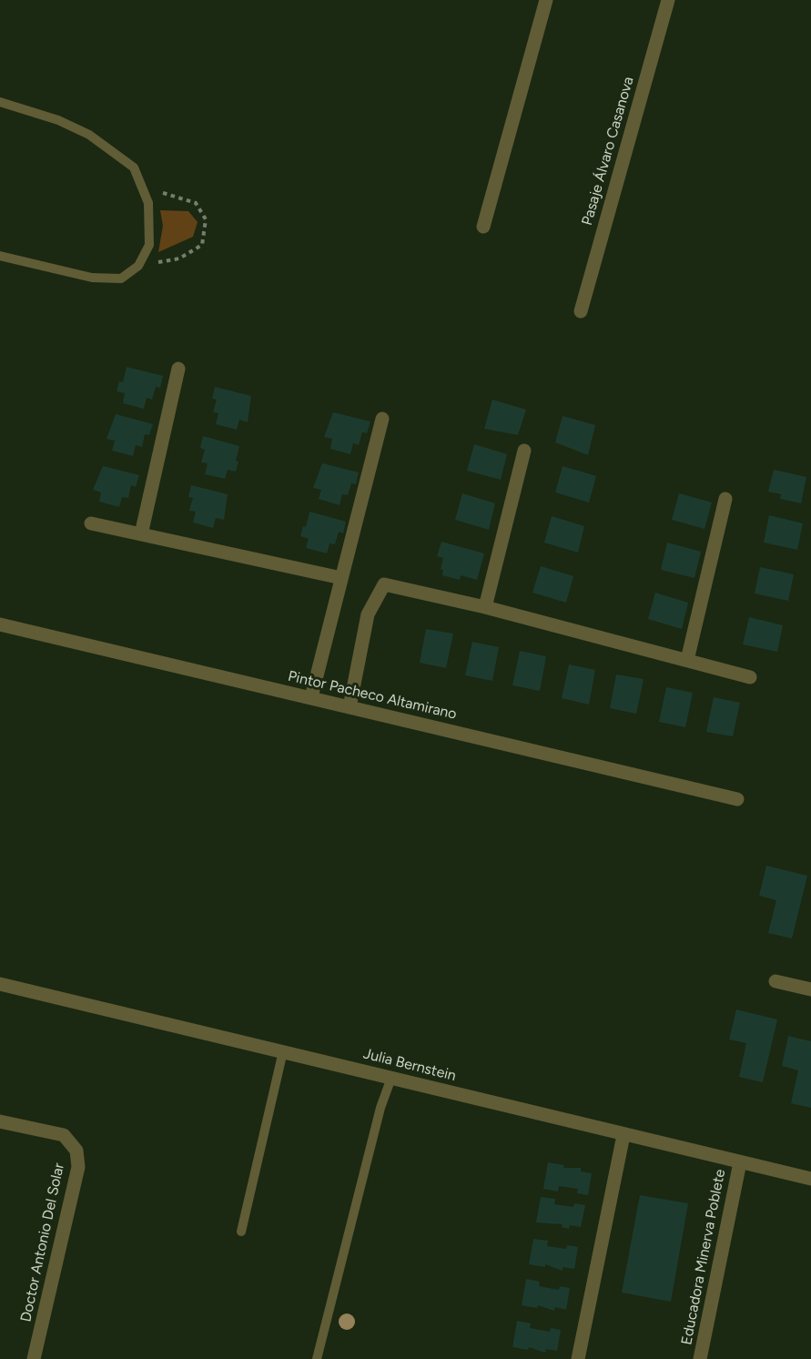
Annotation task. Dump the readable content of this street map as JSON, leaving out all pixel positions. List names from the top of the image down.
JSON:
{
  "streets": {
    "street": [
      "Pasaje Álvaro Casanova",
      "Pintor Pacheco Altamirano",
      "Julia Bernstein",
      "Doctor Antonio Del Solar",
      "Educadora Minerva Poblete"
    ]
  },
  "crossings": [
    ["Julia Bernstein", "Educadora Minerva Poblete"]
  ]
}
